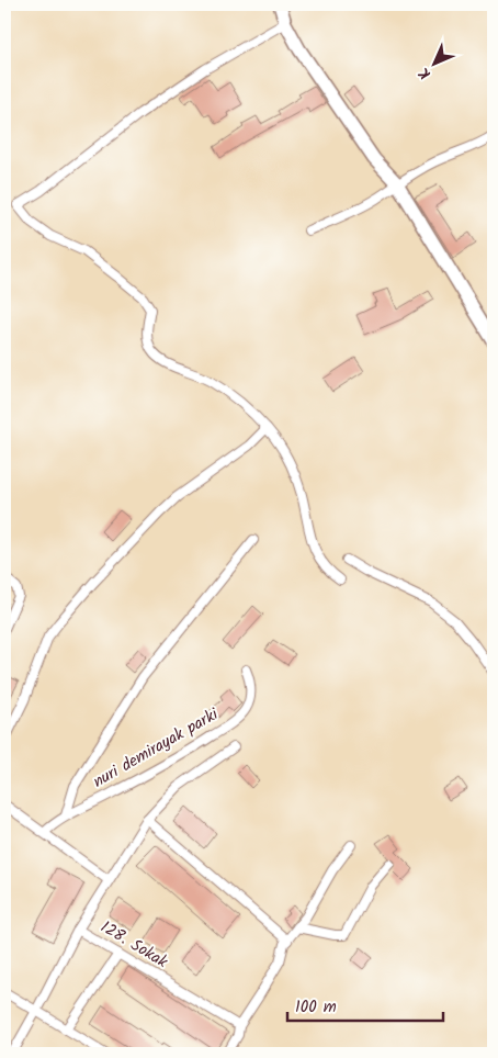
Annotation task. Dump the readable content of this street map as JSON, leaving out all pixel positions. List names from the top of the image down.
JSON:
{
  "streets": {
    "street": ["nuri demirayak parki", "128. Sokak"]
  },
  "scale_bar": "100 m",
  "north": "bottom left"
}
